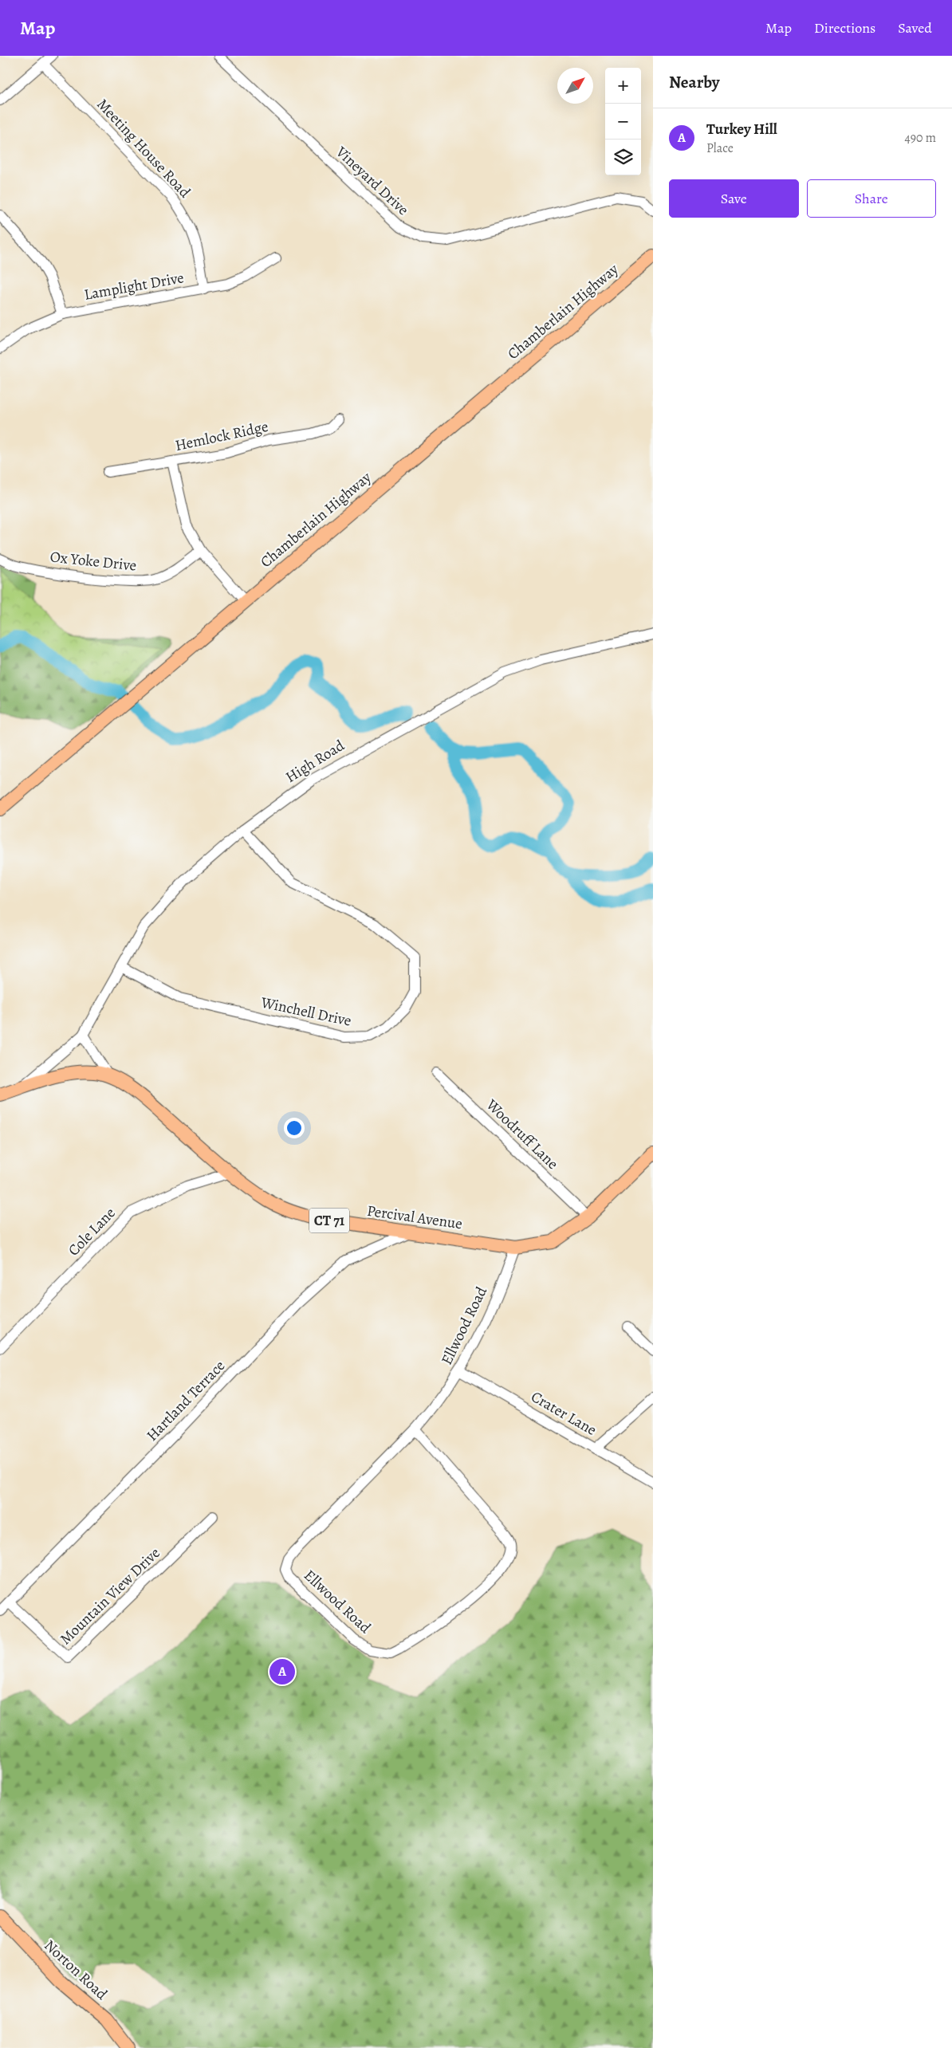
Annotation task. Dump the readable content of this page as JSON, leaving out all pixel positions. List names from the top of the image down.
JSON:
{
  "streets": {
    "main road": [
      "Chamberlain Highway",
      "High Road",
      "Percival Avenue",
      "CT 71",
      "Norton Road"
    ],
    "street": [
      "Meeting House Road",
      "Vineyard Drive",
      "Lamplight Drive",
      "Hemlock Ridge",
      "Ox Yoke Drive",
      "Winchell Drive",
      "Woodruff Lane",
      "Cole Lane",
      "Ellwood Road",
      "Hartland Terrace",
      "Crater Lane",
      "Mountain View Drive"
    ]
  },
  "crossings": [
    ["Meeting House Road", "Lamplight Drive"],
    ["High Road", "Winchell Drive"],
    ["High Road", "Percival Avenue"],
    ["Woodruff Lane", "Percival Avenue"],
    ["Percival Avenue", "Cole Lane"],
    ["Percival Avenue", "Ellwood Road"],
    ["Percival Avenue", "Hartland Terrace"],
    ["Ellwood Road", "Crater Lane"],
    ["Hartland Terrace", "Mountain View Drive"]
  ],
  "north": "top right",
  "page": {
    "header": "Map",
    "nav": ["Map", "Directions", "Saved"],
    "heading": "Nearby",
    "map_buttons": ["+", "−"],
    "list": [
      {
        "mark": "A",
        "name": "Turkey Hill",
        "note": "Place",
        "value": "490 m"
      }
    ],
    "buttons": ["Save", "Share"],
    "pins": "A"
  }
}
